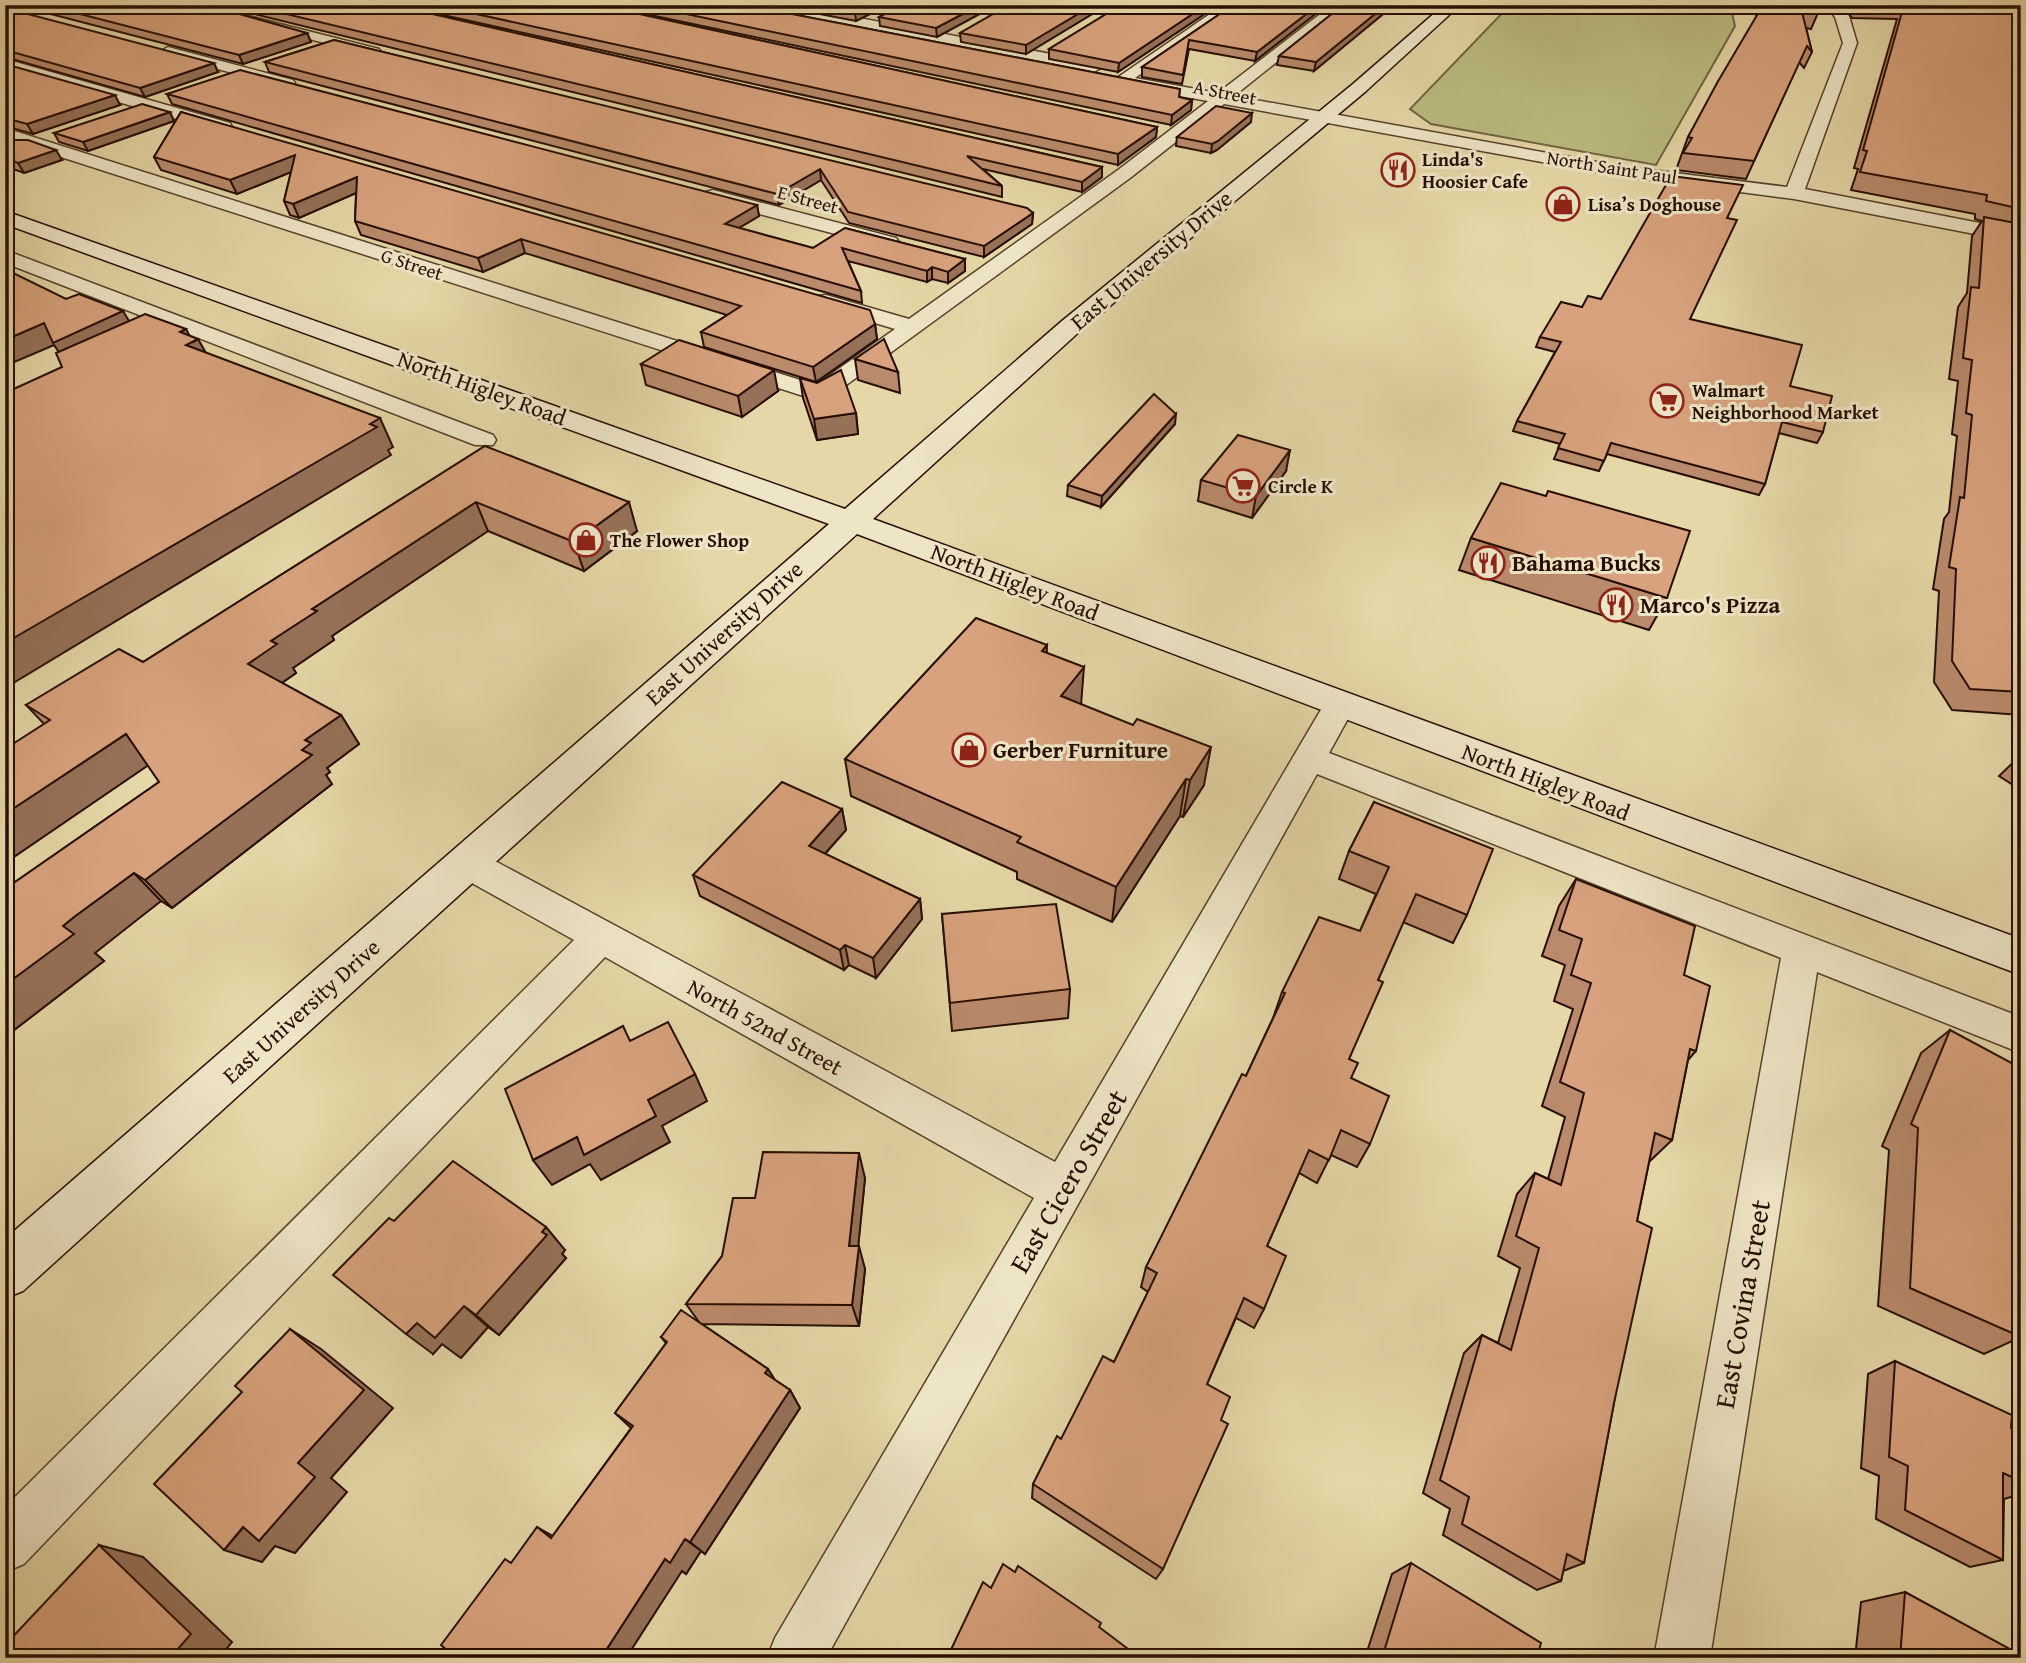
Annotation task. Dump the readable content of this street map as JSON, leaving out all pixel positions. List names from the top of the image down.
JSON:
{
  "streets": {
    "main road": ["East University Drive", "North Higley Road"],
    "street": [
      "A Street",
      "North Saint Paul",
      "E Street",
      "G Street",
      "North 52nd Street",
      "East Cicero Street",
      "East Covina Street"
    ]
  },
  "crossings": [
    ["A Street", "North Saint Paul"],
    ["A Street", "East University Drive"],
    ["A Street", "G Street"],
    ["North Saint Paul", "East University Drive"],
    ["East University Drive", "North Higley Road"],
    ["East University Drive", "North 52nd Street"],
    ["North Higley Road", "East Cicero Street"],
    ["North 52nd Street", "East Cicero Street"]
  ],
  "places": {
    "restaurant": ["Linda's Hoosier Cafe", "Bahama Bucks", "Marco's Pizza"],
    "shop": ["Lisa’s Doghouse", "The Flower Shop", "Gerber Furniture"],
    "supermarket": ["Walmart Neighborhood Market", "Circle K"]
  }
}
